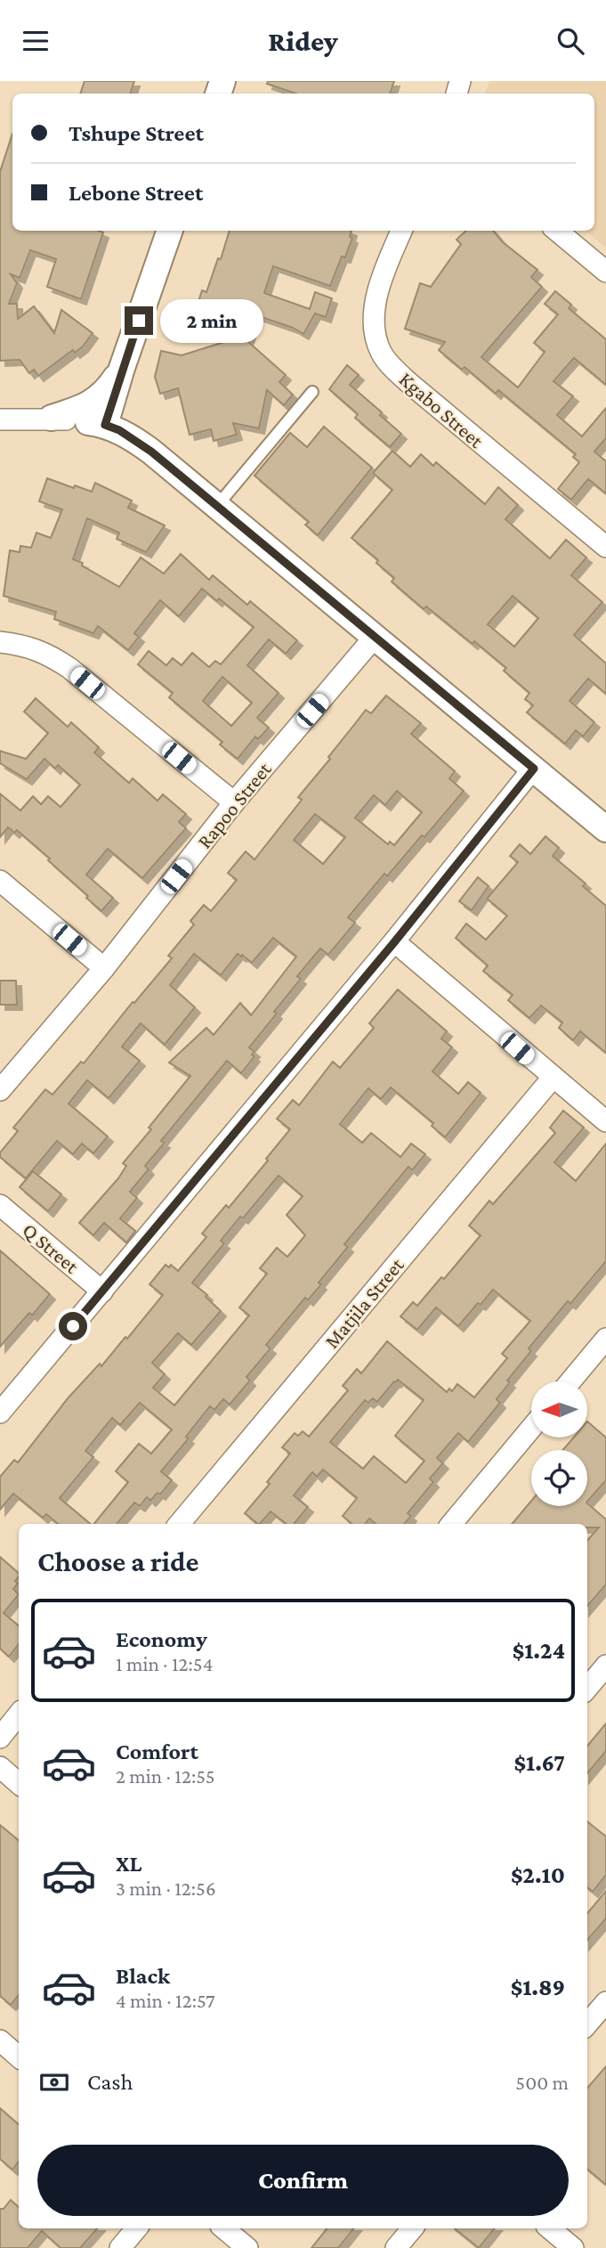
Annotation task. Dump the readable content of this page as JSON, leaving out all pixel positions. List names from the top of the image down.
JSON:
{
  "streets": {
    "street": [
      "Kgabo Street",
      "Rapoo Street",
      "Q Street",
      "Matjila Street"
    ]
  },
  "north": "left",
  "page": {
    "header": "Ridey",
    "banner": ["Tshupe Street", "Lebone Street"],
    "bubble": "2 min",
    "heading": "Choose a ride",
    "list": [
      {
        "name": "Economy",
        "note": "1 min · 12:54",
        "value": "$1.24"
      },
      {
        "name": "Comfort",
        "note": "2 min · 12:55",
        "value": "$1.67"
      },
      {
        "name": "XL",
        "note": "3 min · 12:56",
        "value": "$2.10"
      },
      {
        "name": "Black",
        "note": "4 min · 12:57",
        "value": "$1.89"
      }
    ],
    "pay": ["Cash", "500 m"],
    "buttons": "Confirm"
  }
}
